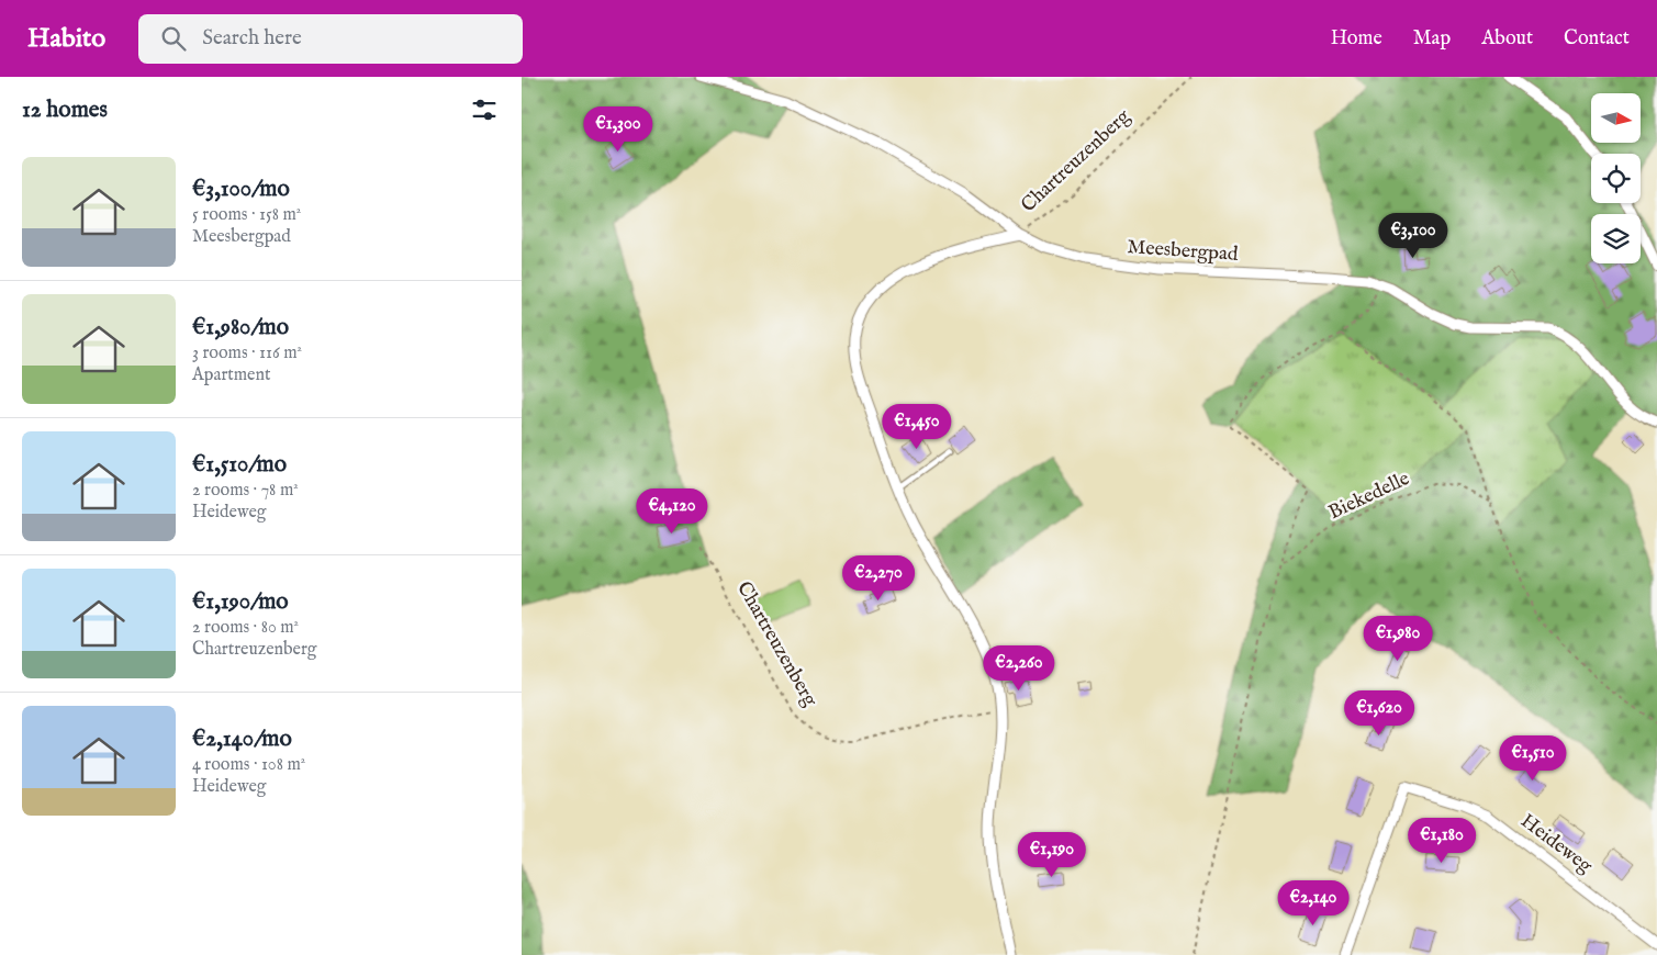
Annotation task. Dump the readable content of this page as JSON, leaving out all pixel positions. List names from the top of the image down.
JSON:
{
  "streets": {
    "street": ["Chartreuzenberg", "Meesbergpad", "Heideweg"],
    "path": ["Biekedelle"]
  },
  "crossings": [
    ["Chartreuzenberg", "Meesbergpad"]
  ],
  "north": "right",
  "page": {
    "header": "Habito",
    "search": "Search here",
    "nav": [
      "Home",
      "Map",
      "About",
      "Contact"
    ],
    "heading": "12 homes",
    "price": [
      "€1,300",
      "€3,100",
      "€1,450",
      "€4,120",
      "€2,270",
      "€1,980",
      "€2,260",
      "€1,620",
      "€1,510",
      "€1,180",
      "€1,190",
      "€2,140"
    ],
    "list": [
      {
        "name": "€3,100/mo",
        "note": "5 rooms · 158 m² · Meesbergpad"
      },
      {
        "name": "€1,980/mo",
        "note": "3 rooms · 116 m² · Apartment"
      },
      {
        "name": "€1,510/mo",
        "note": "2 rooms · 78 m² · Heideweg"
      },
      {
        "name": "€1,190/mo",
        "note": "2 rooms · 80 m² · Chartreuzenberg"
      },
      {
        "name": "€2,140/mo",
        "note": "4 rooms · 108 m² · Heideweg"
      }
    ]
  }
}
